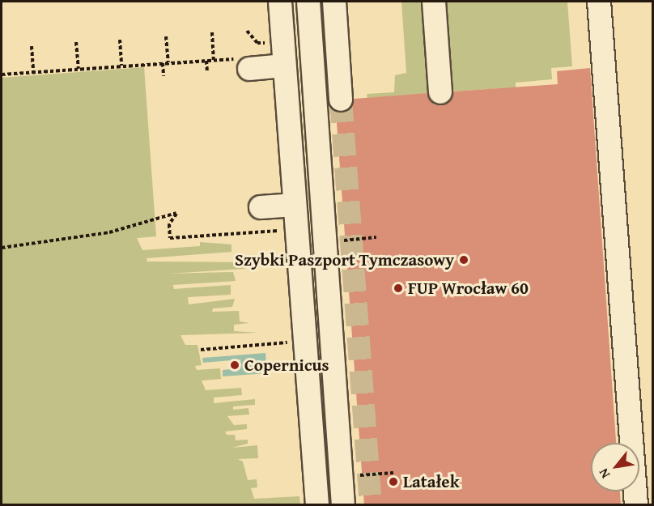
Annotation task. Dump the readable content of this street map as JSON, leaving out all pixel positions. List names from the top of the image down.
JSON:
{
  "places": [
    "Szybki Paszport Tymczasowy",
    "FUP Wrocław 60",
    "Copernicus",
    "Latałek"
  ],
  "north": "bottom left"
}
